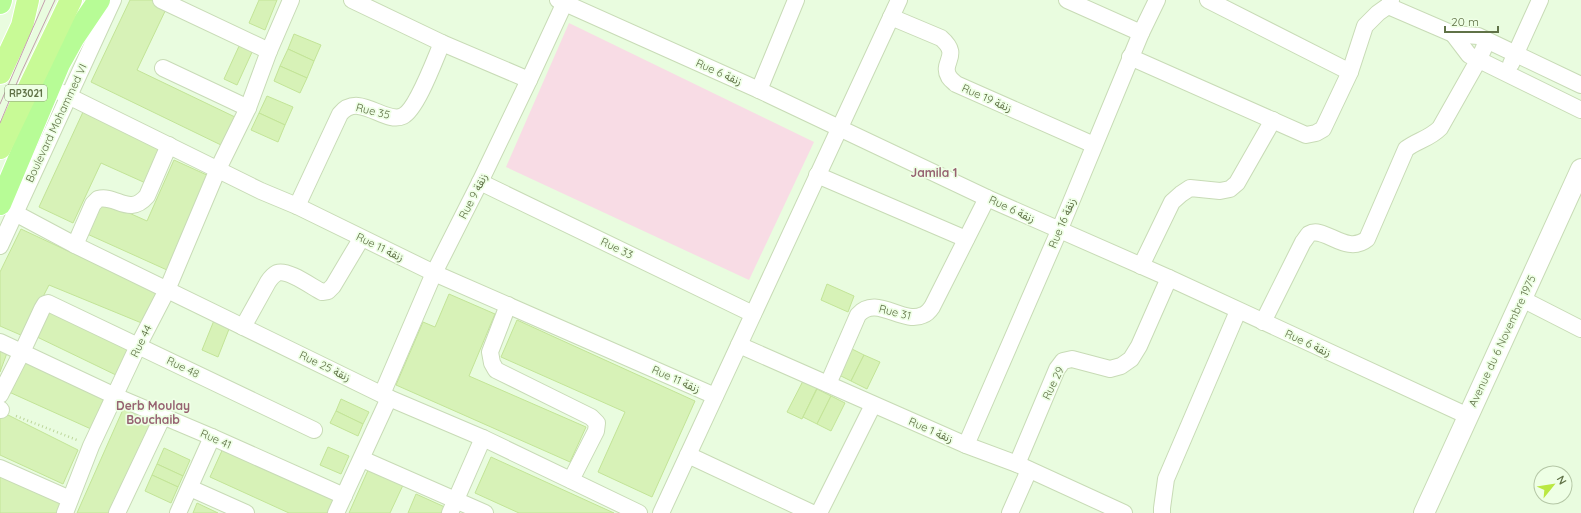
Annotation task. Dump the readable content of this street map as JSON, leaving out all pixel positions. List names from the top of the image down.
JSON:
{
  "streets": {
    "highway": ["RP3021"],
    "main road": ["Boulevard Mohammed VI"],
    "street": [
      "Rue 6 زنقة",
      "Rue 19 زنقة",
      "Rue 35",
      "Rue 9 زنقة",
      "Rue 16 زنقة",
      "Rue 11 زنقة",
      "Rue 33",
      "Rue 31",
      "Rue 44",
      "Avenue du 6 Novembre 1975",
      "Rue 25 زنقة",
      "Rue 48",
      "Rue 29",
      "Rue 1 زنقة",
      "Rue 41"
    ]
  },
  "crossings": [
    ["Rue 6 زنقة", "Rue 9 زنقة"],
    ["Rue 6 زنقة", "Rue 16 زنقة"],
    ["Rue 6 زنقة", "Rue 31"],
    ["Rue 6 زنقة", "Avenue du 6 Novembre 1975"],
    ["Rue 6 زنقة", "Rue 29"],
    ["Rue 19 زنقة", "Rue 16 زنقة"],
    ["Rue 35", "Rue 11 زنقة"],
    ["Boulevard Mohammed VI", "Rue 11 زنقة"],
    ["Boulevard Mohammed VI", "Rue 25 زنقة"],
    ["Rue 9 زنقة", "Rue 11 زنقة"],
    ["Rue 9 زنقة", "Rue 33"],
    ["Rue 9 زنقة", "Rue 25 زنقة"],
    ["Rue 16 زنقة", "Rue 1 زنقة"],
    ["Rue 11 زنقة", "Rue 44"],
    ["Rue 31", "Rue 1 زنقة"],
    ["Rue 44", "Rue 25 زنقة"],
    ["Rue 44", "Rue 48"],
    ["Rue 44", "Rue 41"],
    ["Rue 48", "Rue 41"],
    ["Rue 29", "Rue 1 زنقة"]
  ],
  "districts": ["Jamila 1", "Derb Moulay Bouchaib"],
  "scale_bar": "20 m",
  "north": "top right"
}
